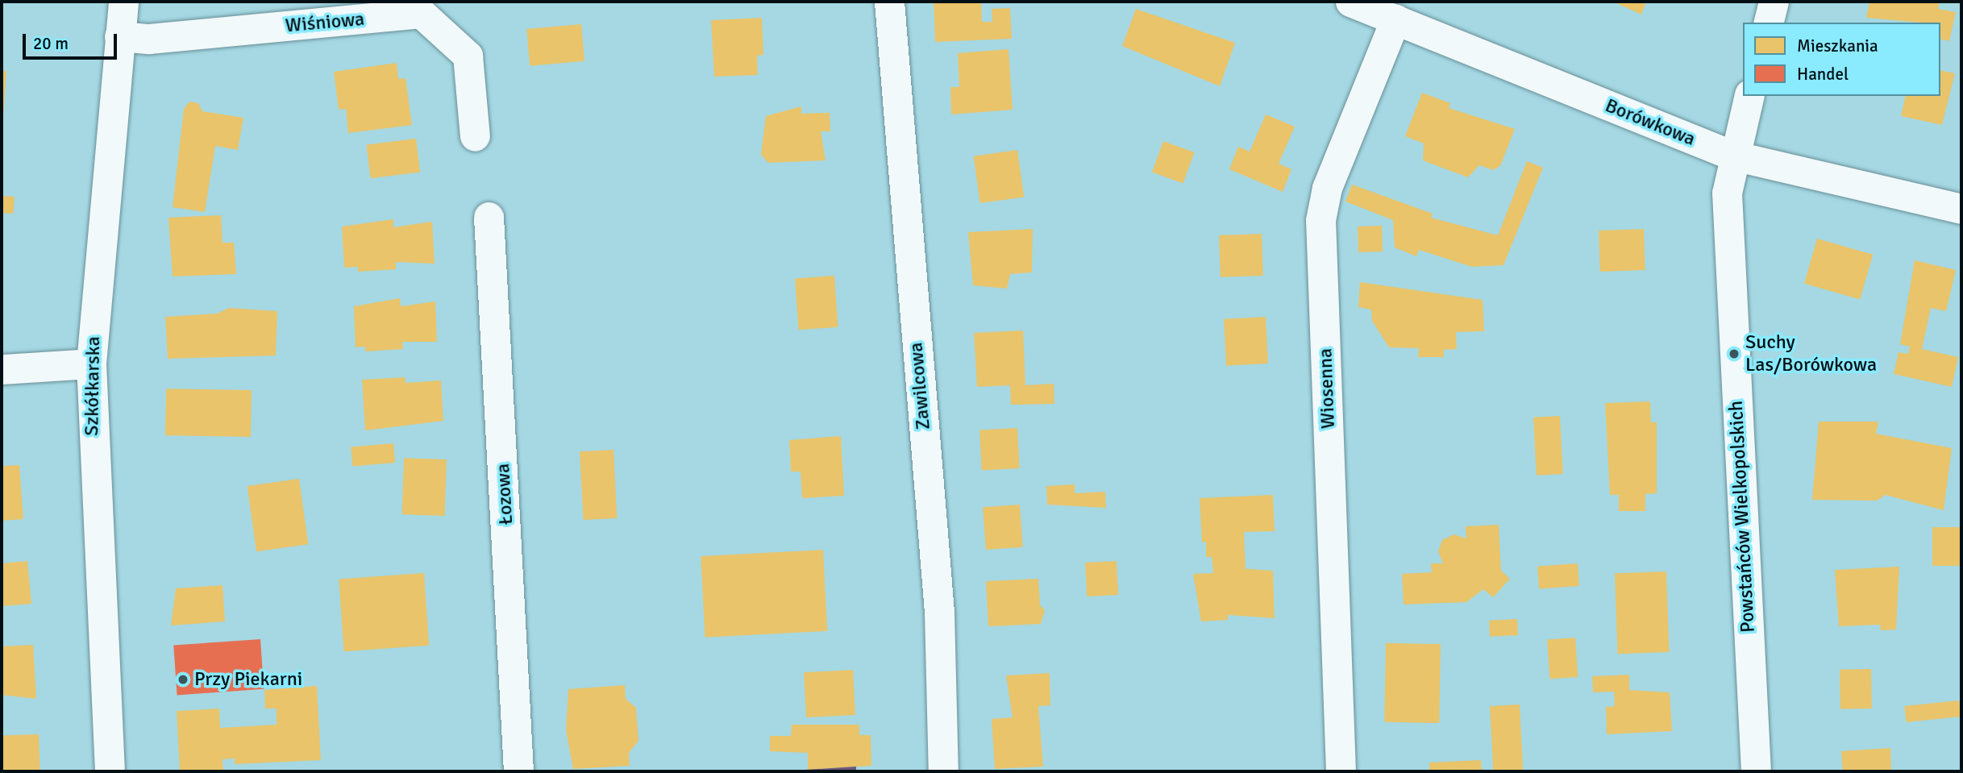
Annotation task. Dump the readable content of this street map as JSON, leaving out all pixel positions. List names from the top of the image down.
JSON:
{
  "streets": {
    "street": [
      "Wiśniowa",
      "Borówkowa",
      "Szkółkarska",
      "Zawilcowa",
      "Wiosenna",
      "Łozowa",
      "Powstańców Wielkopolskich"
    ]
  },
  "crossings": [
    ["Wiśniowa", "Szkółkarska"],
    ["Borówkowa", "Wiosenna"],
    ["Borówkowa", "Powstańców Wielkopolskich"]
  ],
  "places": ["Suchy Las/Borówkowa", "Przy Piekarni"],
  "legend": ["Mieszkania", "Handel"],
  "scale_bar": "20 m"
}
